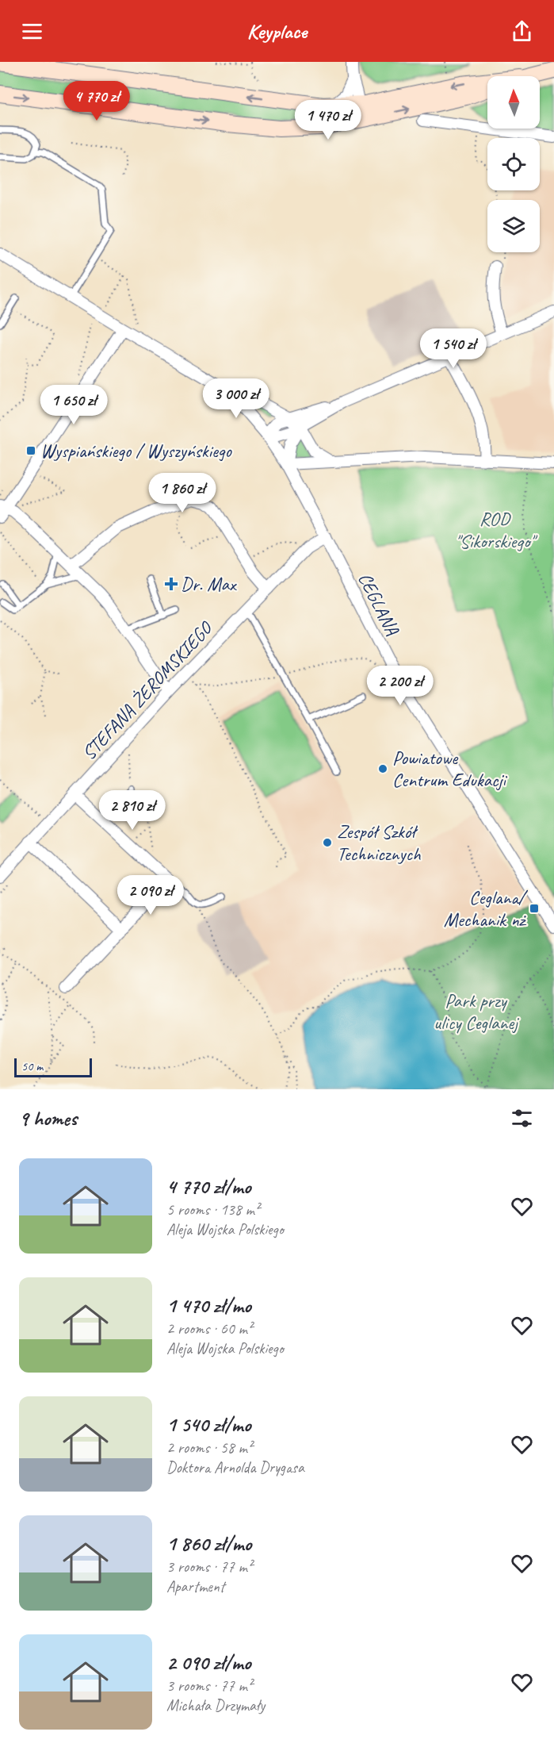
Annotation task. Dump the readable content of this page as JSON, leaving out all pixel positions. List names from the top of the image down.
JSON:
{
  "streets": {
    "street": ["CEGLANA", "STEFANA ŻEROMSKIEGO"]
  },
  "crossings": [
    ["CEGLANA", "STEFANA ŻEROMSKIEGO"]
  ],
  "parks": ["ROD \"Sikorskiego\"", "Park przy ulicy Ceglanej"],
  "places": {
    "transit": ["Wyspiańskiego / Wyszyńskiego", "Ceglana/ Mechanik nż"],
    "health": ["Dr. Max"],
    "other": ["Powiatowe Centrum Edukacji", "Zespół Szkół Technicznych"]
  },
  "scale_bar": "50 m",
  "north": "top",
  "page": {
    "header": "Keyplace",
    "price": [
      "4 770 zł",
      "1 470 zł",
      "1 540 zł",
      "3 000 zł",
      "1 650 zł",
      "1 860 zł",
      "2 200 zł",
      "2 810 zł",
      "2 090 zł"
    ],
    "scale": "50 m",
    "heading": "9 homes",
    "list": [
      {
        "name": "4 770 zł/mo",
        "note": "5 rooms · 138 m² · Aleja Wojska Polskiego"
      },
      {
        "name": "1 470 zł/mo",
        "note": "2 rooms · 60 m² · Aleja Wojska Polskiego"
      },
      {
        "name": "1 540 zł/mo",
        "note": "2 rooms · 58 m² · Doktora Arnolda Drygasa"
      },
      {
        "name": "1 860 zł/mo",
        "note": "3 rooms · 77 m² · Apartment"
      },
      {
        "name": "2 090 zł/mo",
        "note": "3 rooms · 77 m² · Michała Drzymały"
      }
    ]
  }
}
